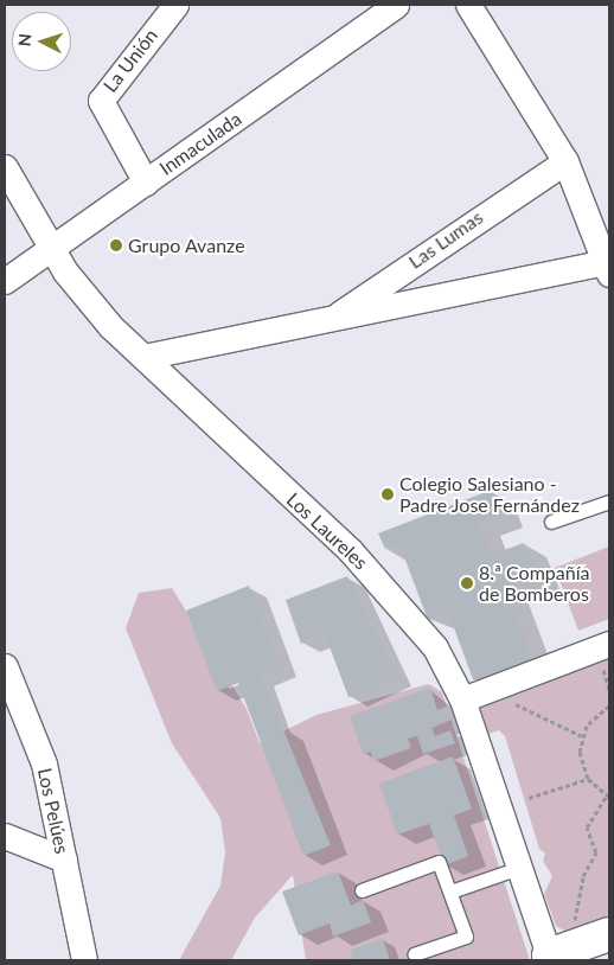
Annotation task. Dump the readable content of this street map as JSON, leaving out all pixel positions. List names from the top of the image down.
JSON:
{
  "streets": {
    "street": [
      "La Unión",
      "Inmaculada",
      "Las Lumas",
      "Los Laureles",
      "Los Pelúes"
    ]
  },
  "crossings": [
    ["La Unión", "Inmaculada"],
    ["Inmaculada", "Los Laureles"],
    ["Las Lumas", "Los Laureles"]
  ],
  "places": ["Grupo Avanze", "Colegio Salesiano - Padre Jose Fernández", "8.ª Compañía de Bomberos"],
  "north": "left"
}
